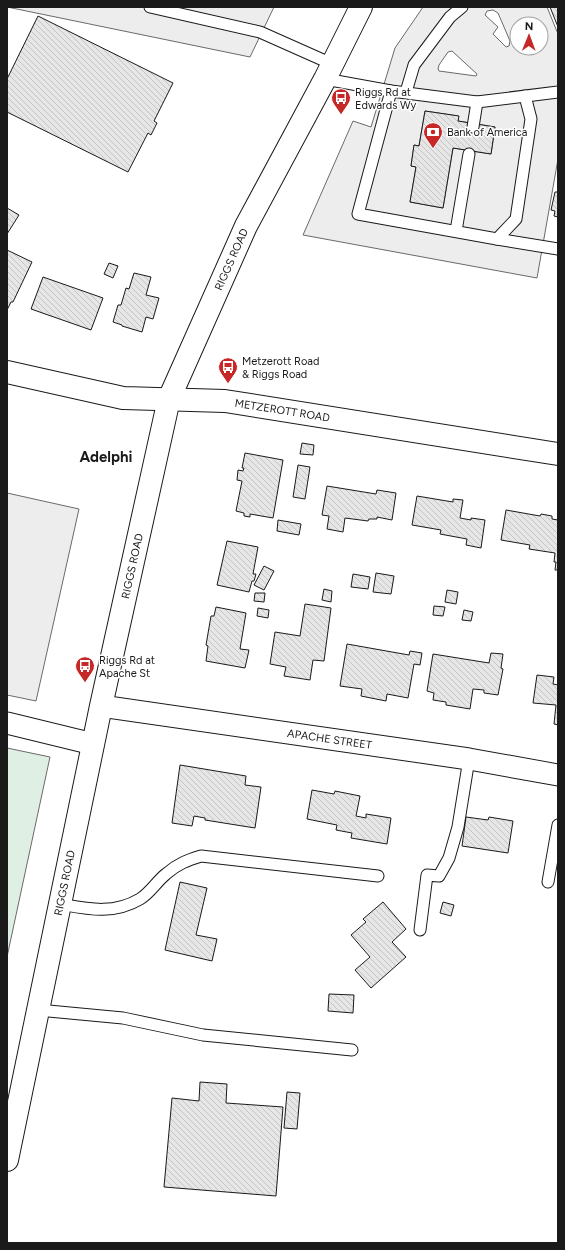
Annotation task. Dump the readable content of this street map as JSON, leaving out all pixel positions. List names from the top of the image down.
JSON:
{
  "streets": {
    "main road": ["RIGGS ROAD", "METZEROTT ROAD"],
    "street": ["APACHE STREET"]
  },
  "crossings": [
    ["RIGGS ROAD", "METZEROTT ROAD"],
    ["RIGGS ROAD", "APACHE STREET"]
  ],
  "districts": ["Adelphi"],
  "places": {
    "bus stop": ["Riggs Rd at Edwards Wy", "Metzerott Road & Riggs Road", "Riggs Rd at Apache St"],
    "bank": ["Bank of America"]
  },
  "north": "top"
}
